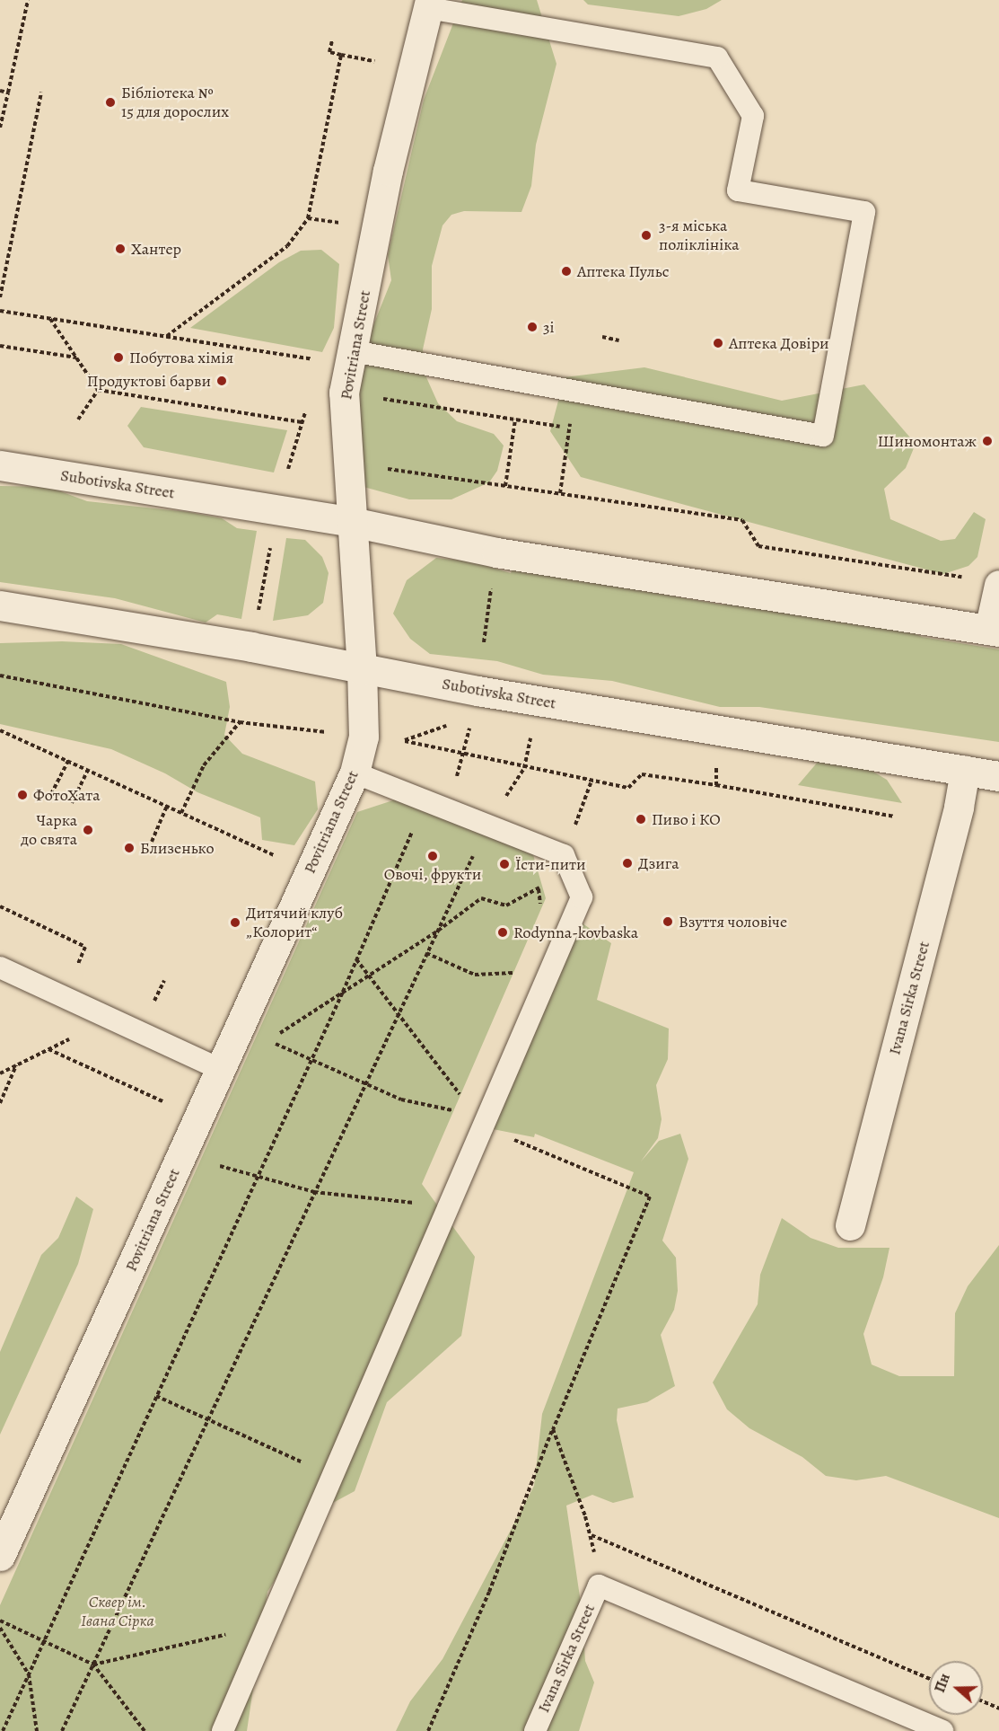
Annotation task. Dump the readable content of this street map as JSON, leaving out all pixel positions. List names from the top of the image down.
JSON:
{
  "streets": {
    "street": ["Povitriana Street", "Subotivska Street", "Ivana Sirka Street"]
  },
  "crossings": [
    ["Povitriana Street", "Subotivska Street"],
    ["Subotivska Street", "Ivana Sirka Street"]
  ],
  "parks": ["Сквер ім. Івана Сірка"],
  "places": [
    "Бібліотека № 15 для дорослих",
    "3-я міська поліклініка",
    "Хантер",
    "Аптека Пульс",
    "3і",
    "Аптека Довіри",
    "Побутова хімія",
    "Продуктові барви",
    "Шиномонтаж",
    "ФотоХата",
    "Пиво і КО",
    "Чарка до свята",
    "Близенько",
    "Овочі, фрукти",
    "Дзига",
    "Їсти-пити",
    "Взуття чоловіче",
    "Дитячий клуб „Колорит“",
    "Rodynna-kovbaska"
  ],
  "north": "left"
}
